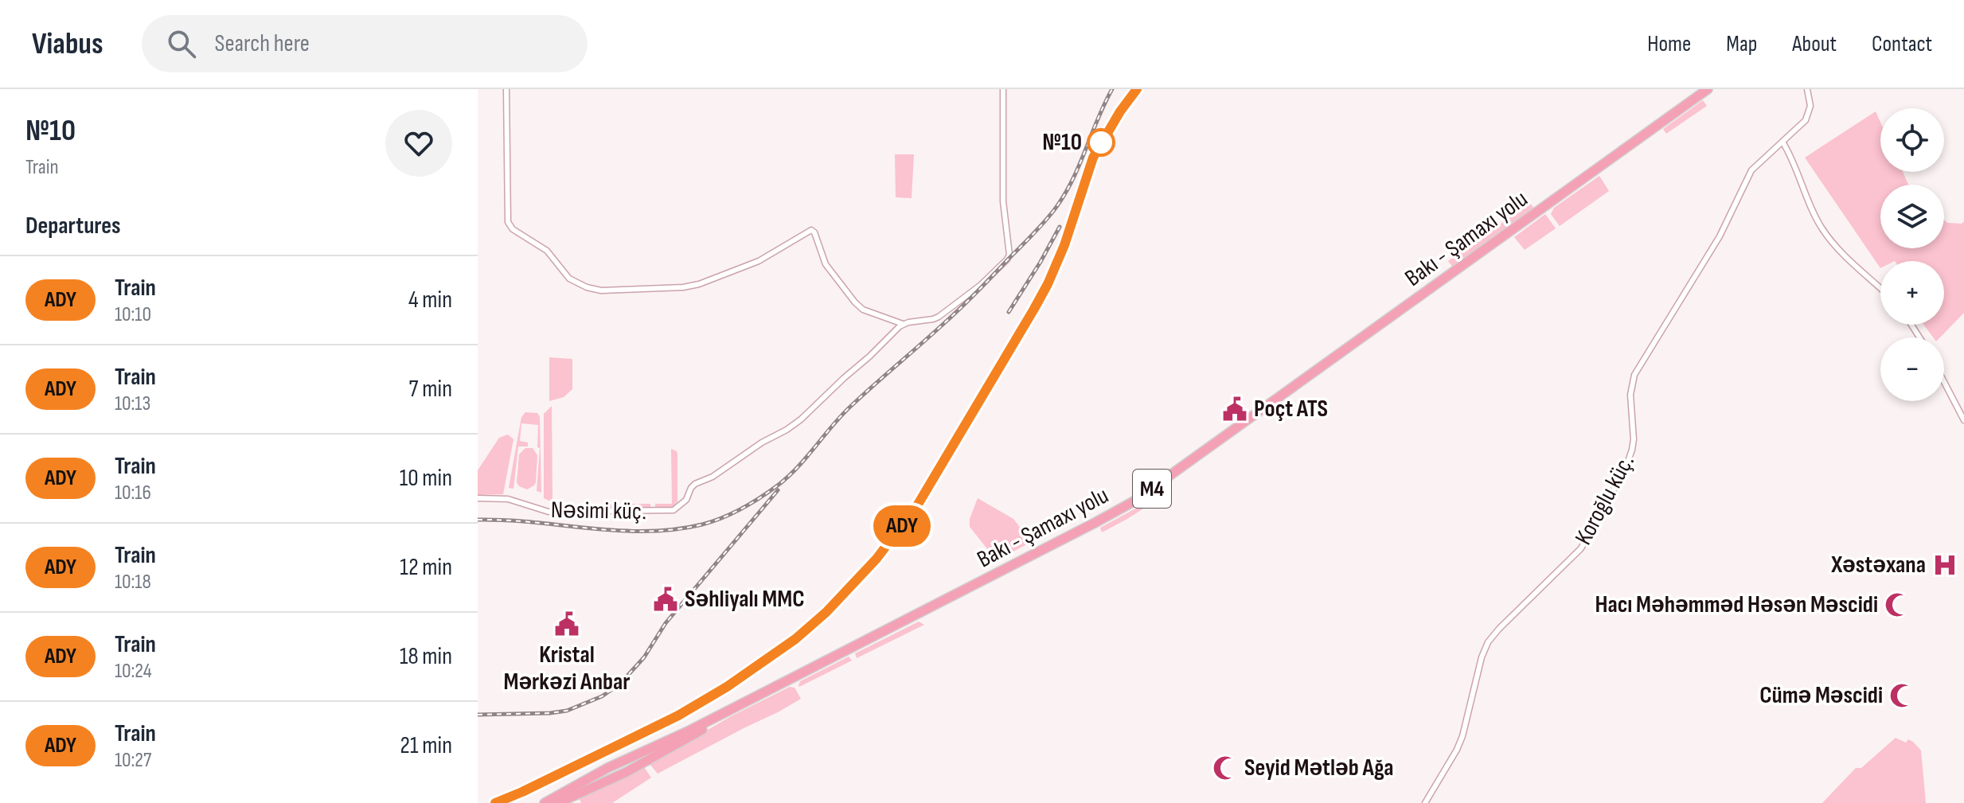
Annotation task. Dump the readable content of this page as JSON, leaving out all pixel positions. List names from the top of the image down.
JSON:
{
  "streets": {
    "highway": ["Bakı - Şamaxı yolu", "M4"],
    "street": ["Koroğlu küç.", "Nəsimi küç."]
  },
  "places": {
    "other": ["№10"],
    "public building": ["Poçt ATS", "Səhliyalı MMC", "Kristal Mərkəzi Anbar"],
    "hospital": ["Xəstəxana"],
    "mosque": ["Hacı Məhəmməd Həsən Məscidi", "Cümə Məscidi", "Seyid Mətləb Ağa"]
  },
  "page": {
    "header": "Viabus",
    "search": "Search here",
    "nav": [
      "Home",
      "Map",
      "About",
      "Contact"
    ],
    "heading": [
      ["№10", "Train"],
      "Departures"
    ],
    "on_map": "ADY",
    "map_buttons": ["+", "−"],
    "list": [
      {
        "mark": "ADY",
        "name": "Train",
        "note": "10:10",
        "value": "4 min"
      },
      {
        "mark": "ADY",
        "name": "Train",
        "note": "10:13",
        "value": "7 min"
      },
      {
        "mark": "ADY",
        "name": "Train",
        "note": "10:16",
        "value": "10 min"
      },
      {
        "mark": "ADY",
        "name": "Train",
        "note": "10:18",
        "value": "12 min"
      },
      {
        "mark": "ADY",
        "name": "Train",
        "note": "10:24",
        "value": "18 min"
      },
      {
        "mark": "ADY",
        "name": "Train",
        "note": "10:27",
        "value": "21 min"
      }
    ]
  }
}
